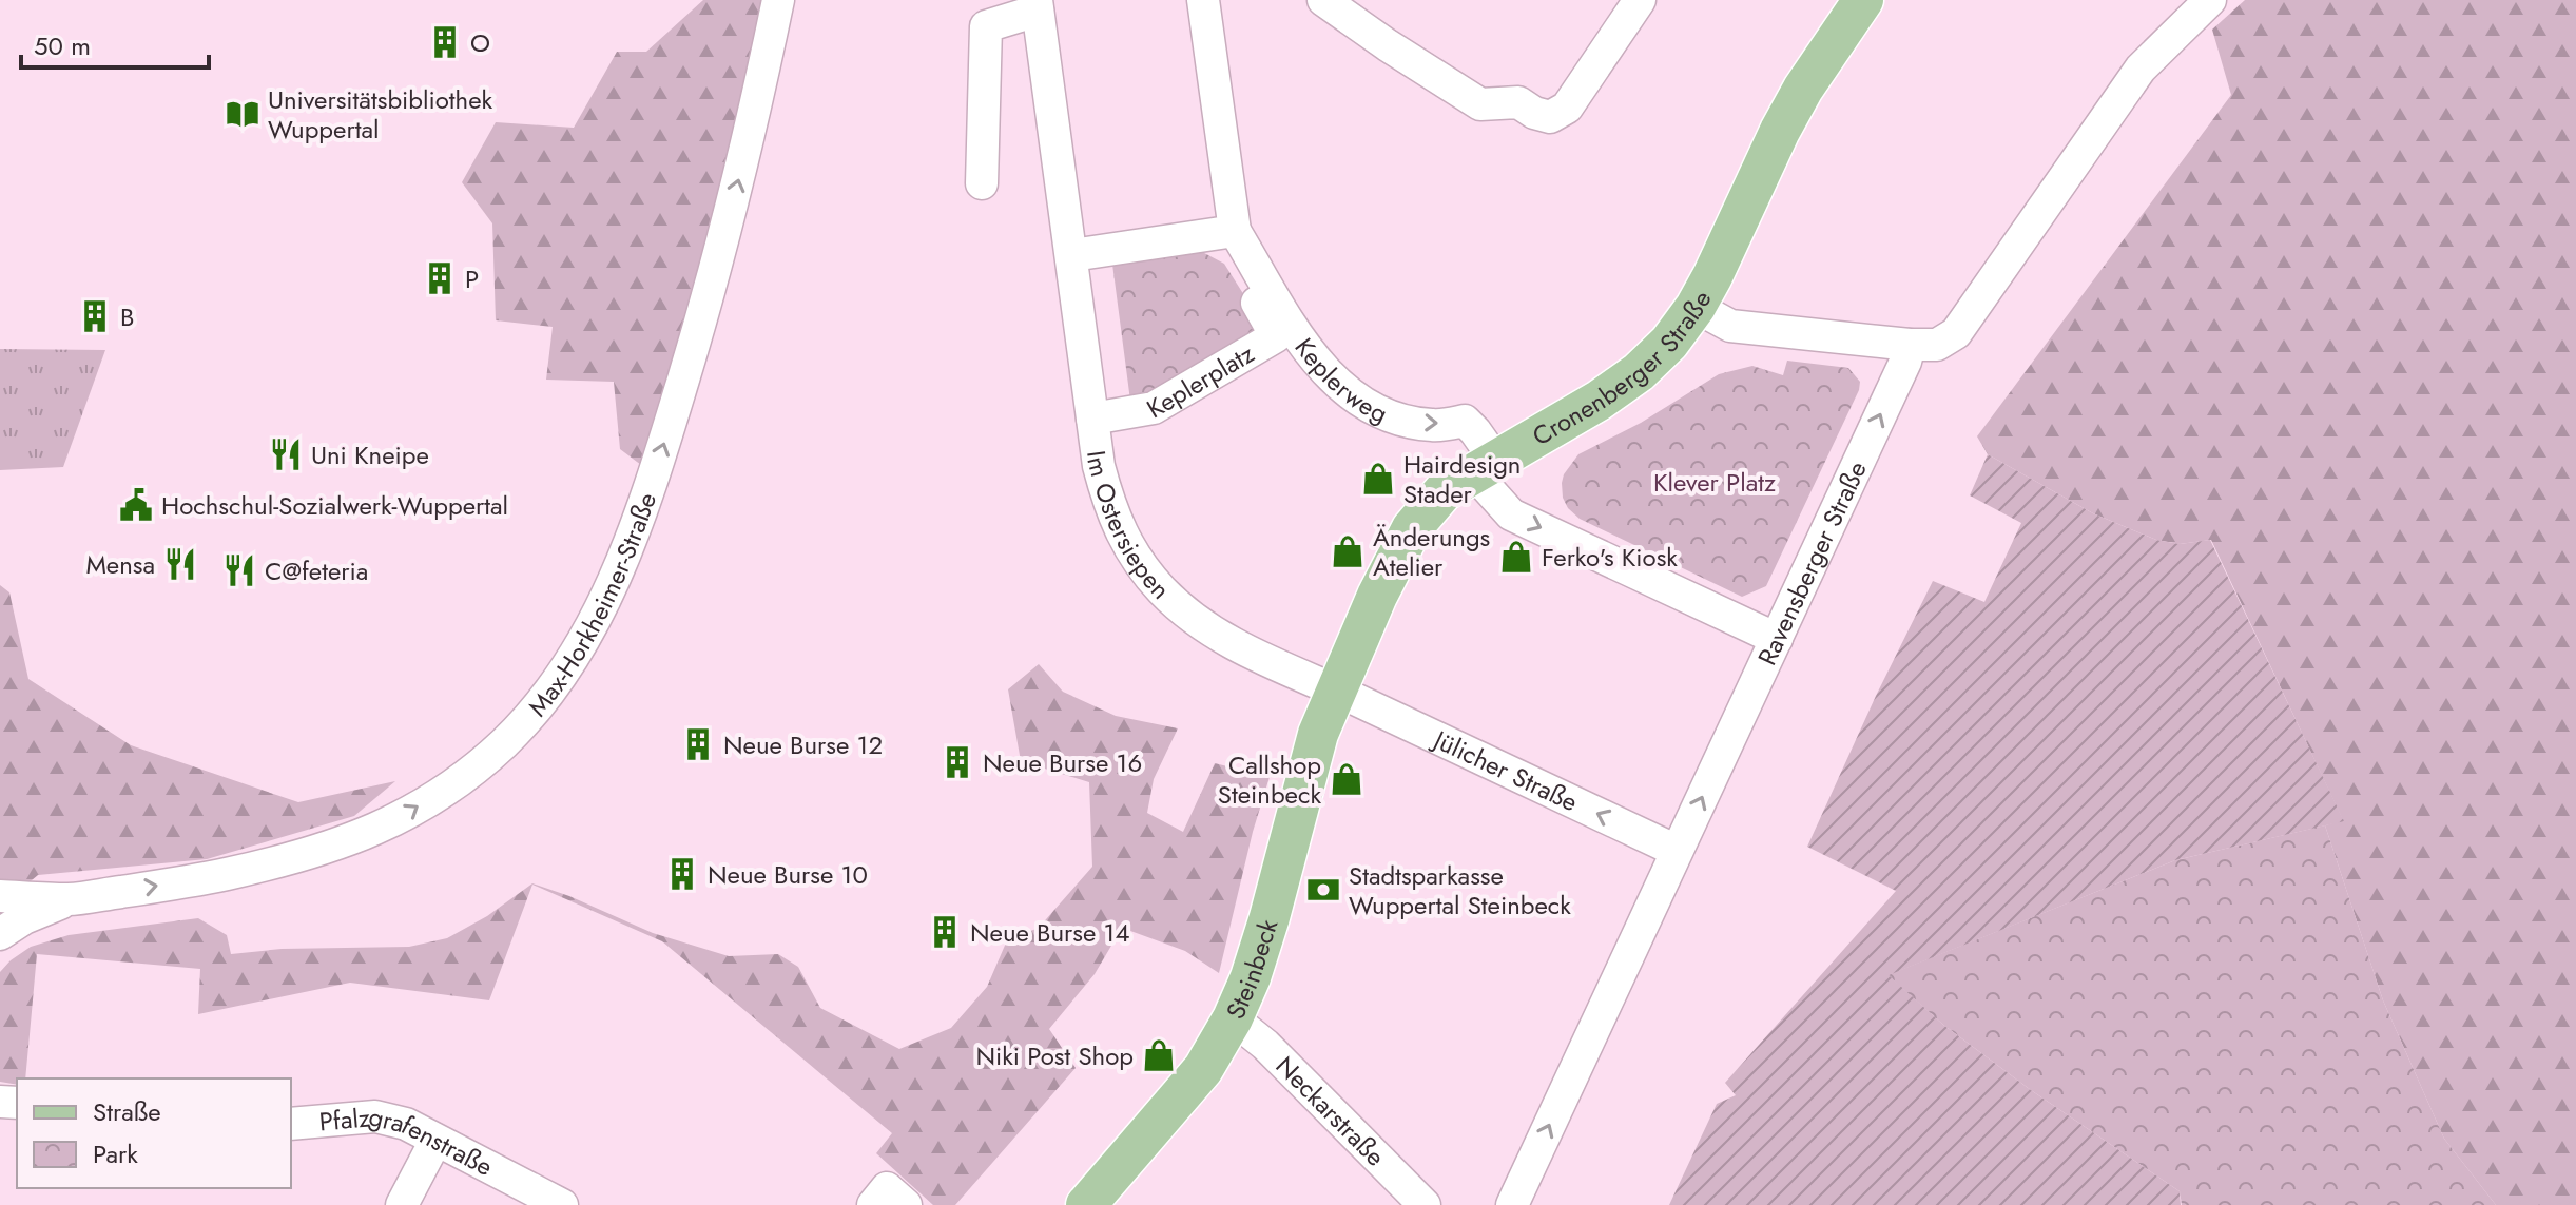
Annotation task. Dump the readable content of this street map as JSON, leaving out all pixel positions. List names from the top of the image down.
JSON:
{
  "streets": {
    "main road": ["Cronenberger Straße", "Steinbeck"],
    "street": [
      "Keplerweg",
      "Keplerplatz",
      "Im Ostersiepen",
      "Ravensberger Straße",
      "Max-Horkheimer-Straße",
      "Jülicher Straße",
      "Neckarstraße",
      "Pfalzgrafenstraße"
    ]
  },
  "crossings": [
    ["Cronenberger Straße", "Keplerweg"],
    ["Cronenberger Straße", "Im Ostersiepen"],
    ["Cronenberger Straße", "Jülicher Straße"],
    ["Cronenberger Straße", "Steinbeck"],
    ["Keplerplatz", "Im Ostersiepen"],
    ["Im Ostersiepen", "Jülicher Straße"],
    ["Im Ostersiepen", "Steinbeck"],
    ["Ravensberger Straße", "Jülicher Straße"],
    ["Jülicher Straße", "Steinbeck"],
    ["Steinbeck", "Neckarstraße"]
  ],
  "one_way": ["Keplerweg", "Ravensberger Straße", "Max-Horkheimer-Straße"],
  "parks": ["Klever Platz"],
  "places": {
    "building": [
      "O",
      "P",
      "B",
      "Neue Burse 12",
      "Neue Burse 16",
      "Neue Burse 10",
      "Neue Burse 14"
    ],
    "library": ["Universitätsbibliothek Wuppertal"],
    "restaurant": ["Uni Kneipe", "Mensa", "C@feteria"],
    "shop": [
      "Hairdesign Stader",
      "Änderungs Atelier",
      "Ferko's Kiosk",
      "Callshop Steinbeck",
      "Niki Post Shop"
    ],
    "public building": ["Hochschul-Sozialwerk-Wuppertal"],
    "bank": ["Stadtsparkasse Wuppertal Steinbeck"]
  },
  "legend": ["Straße", "Park"],
  "scale_bar": "50 m"
}
